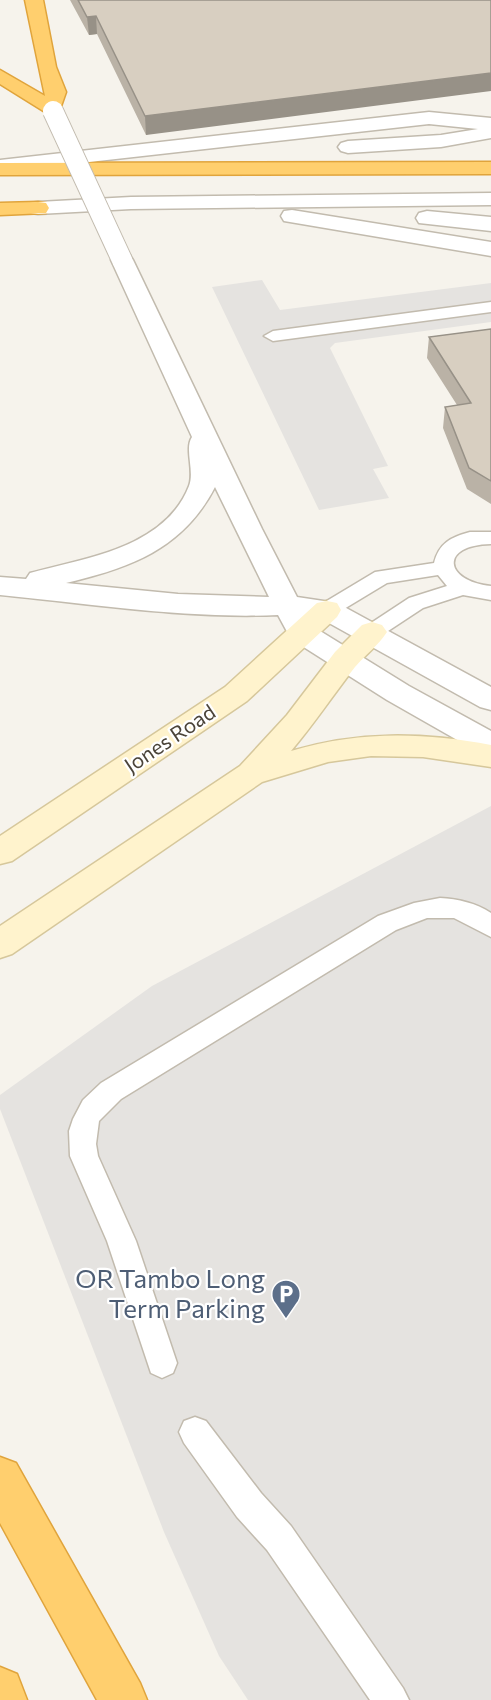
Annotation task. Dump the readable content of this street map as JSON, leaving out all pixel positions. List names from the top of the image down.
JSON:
{
  "streets": {
    "main road": ["Jones Road"]
  },
  "places": {
    "parking": ["OR Tambo Long Term Parking"]
  }
}
